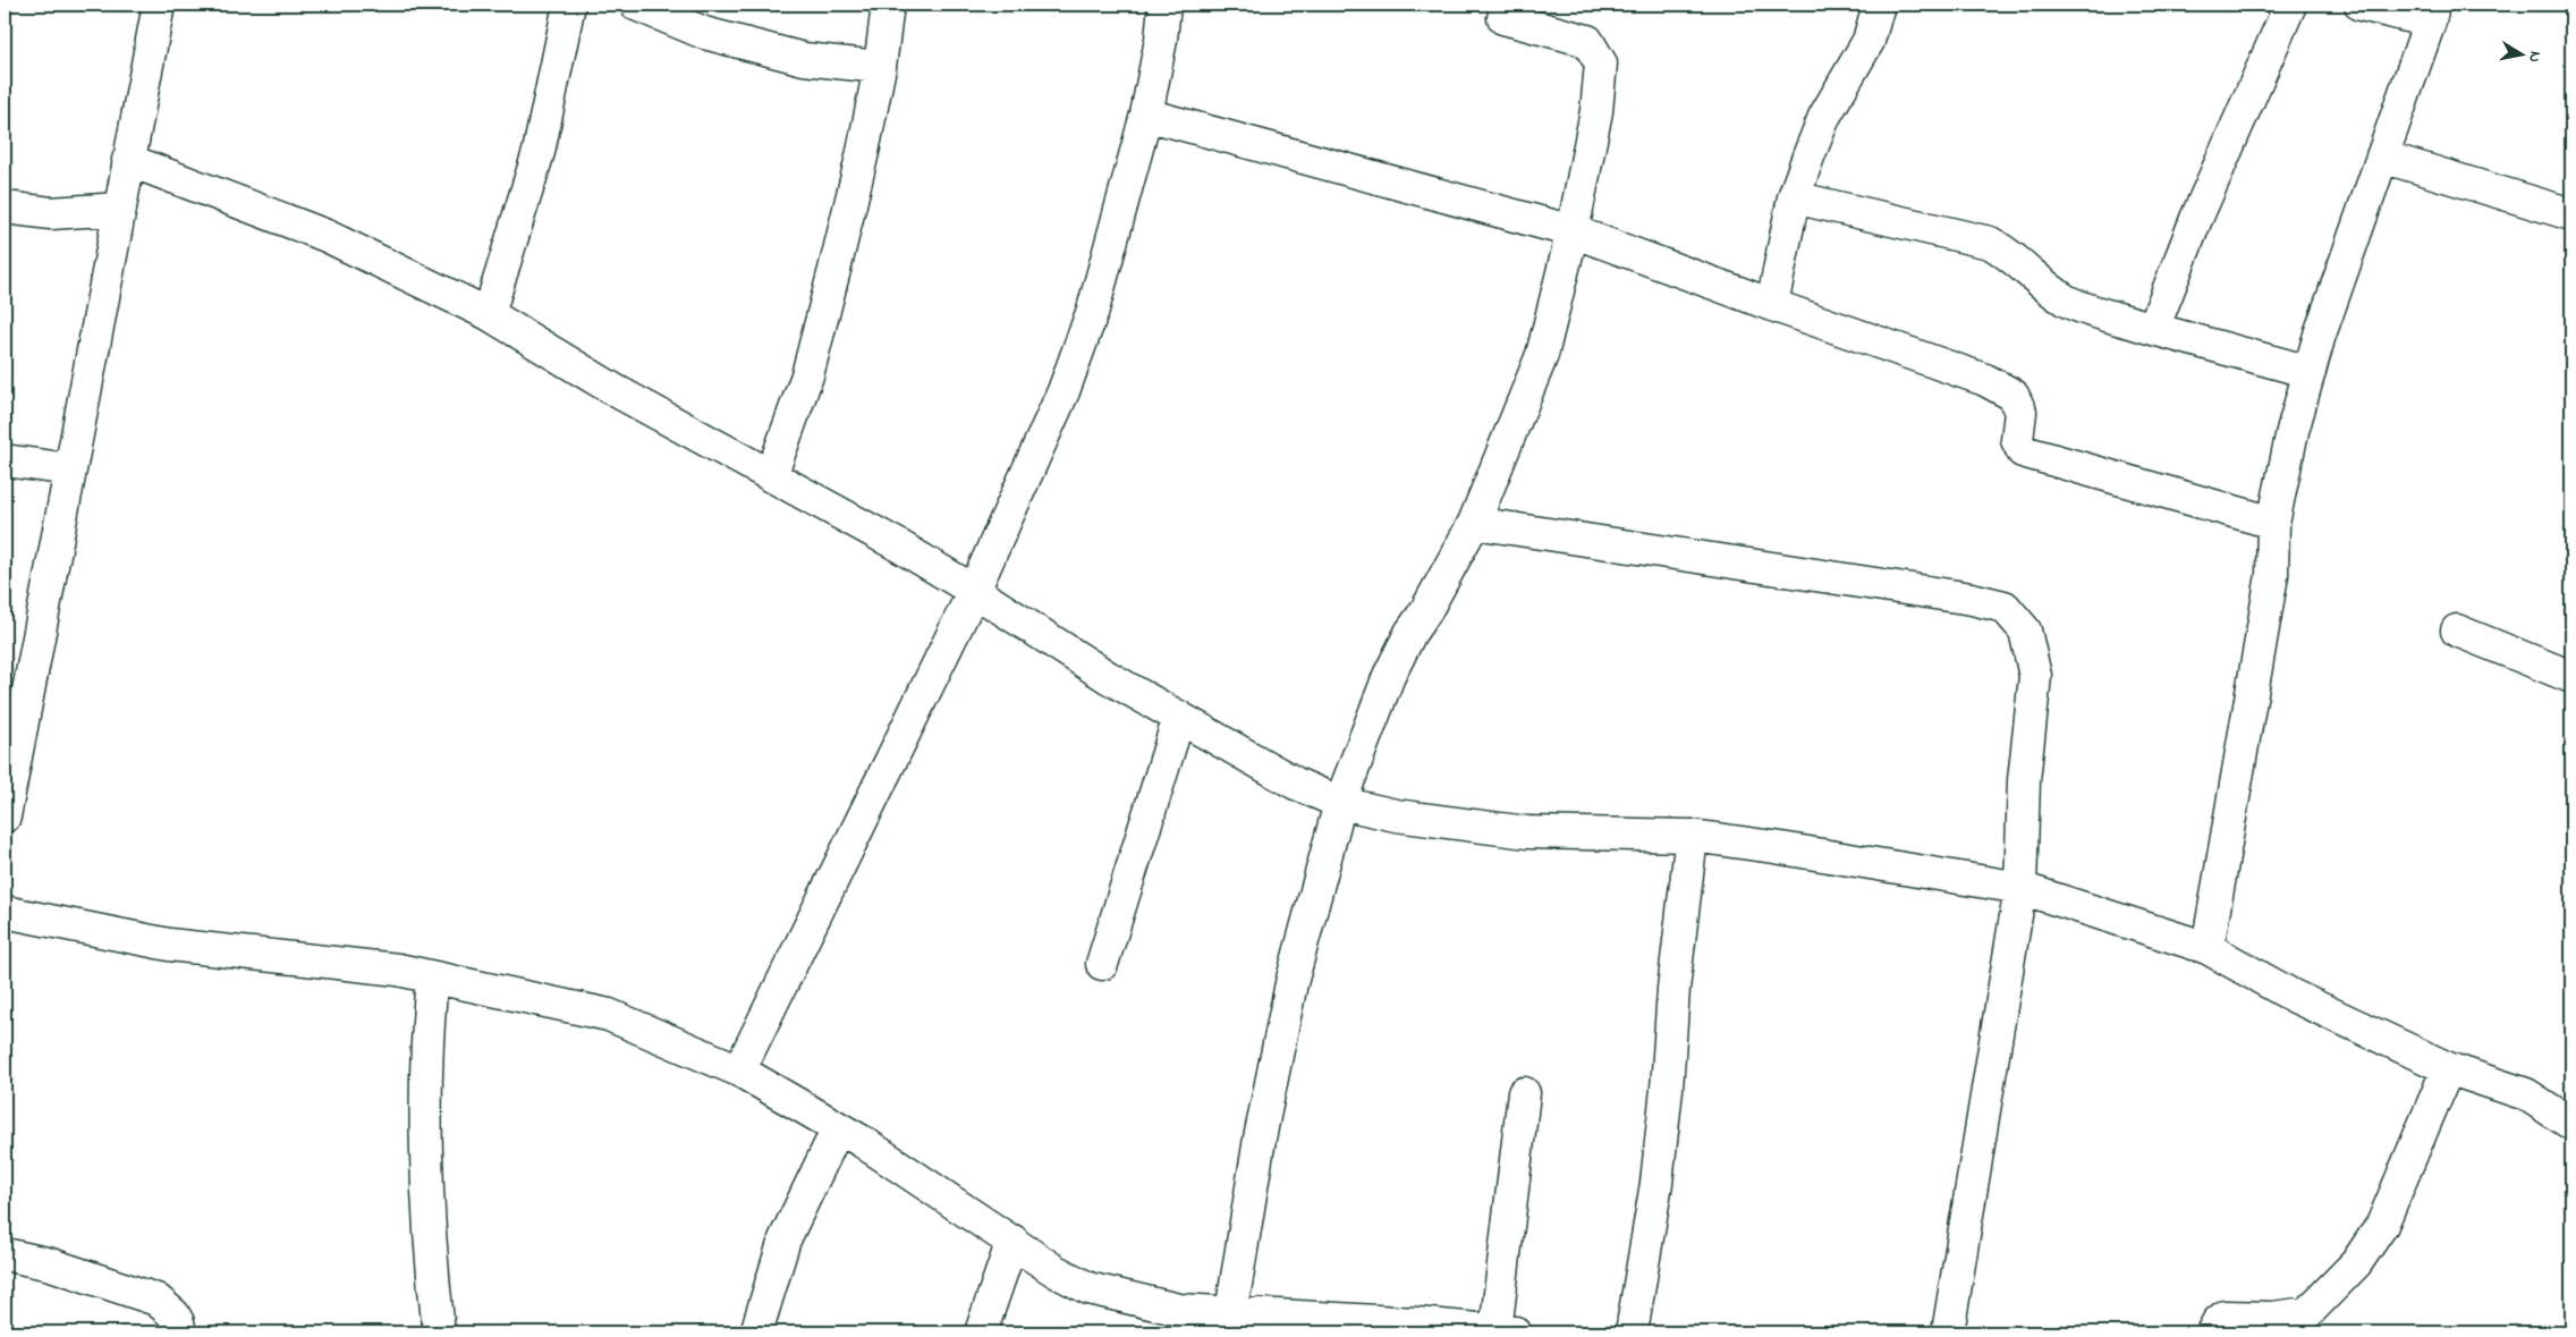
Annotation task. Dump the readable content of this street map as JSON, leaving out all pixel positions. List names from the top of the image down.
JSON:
{
  "north": "right"
}
